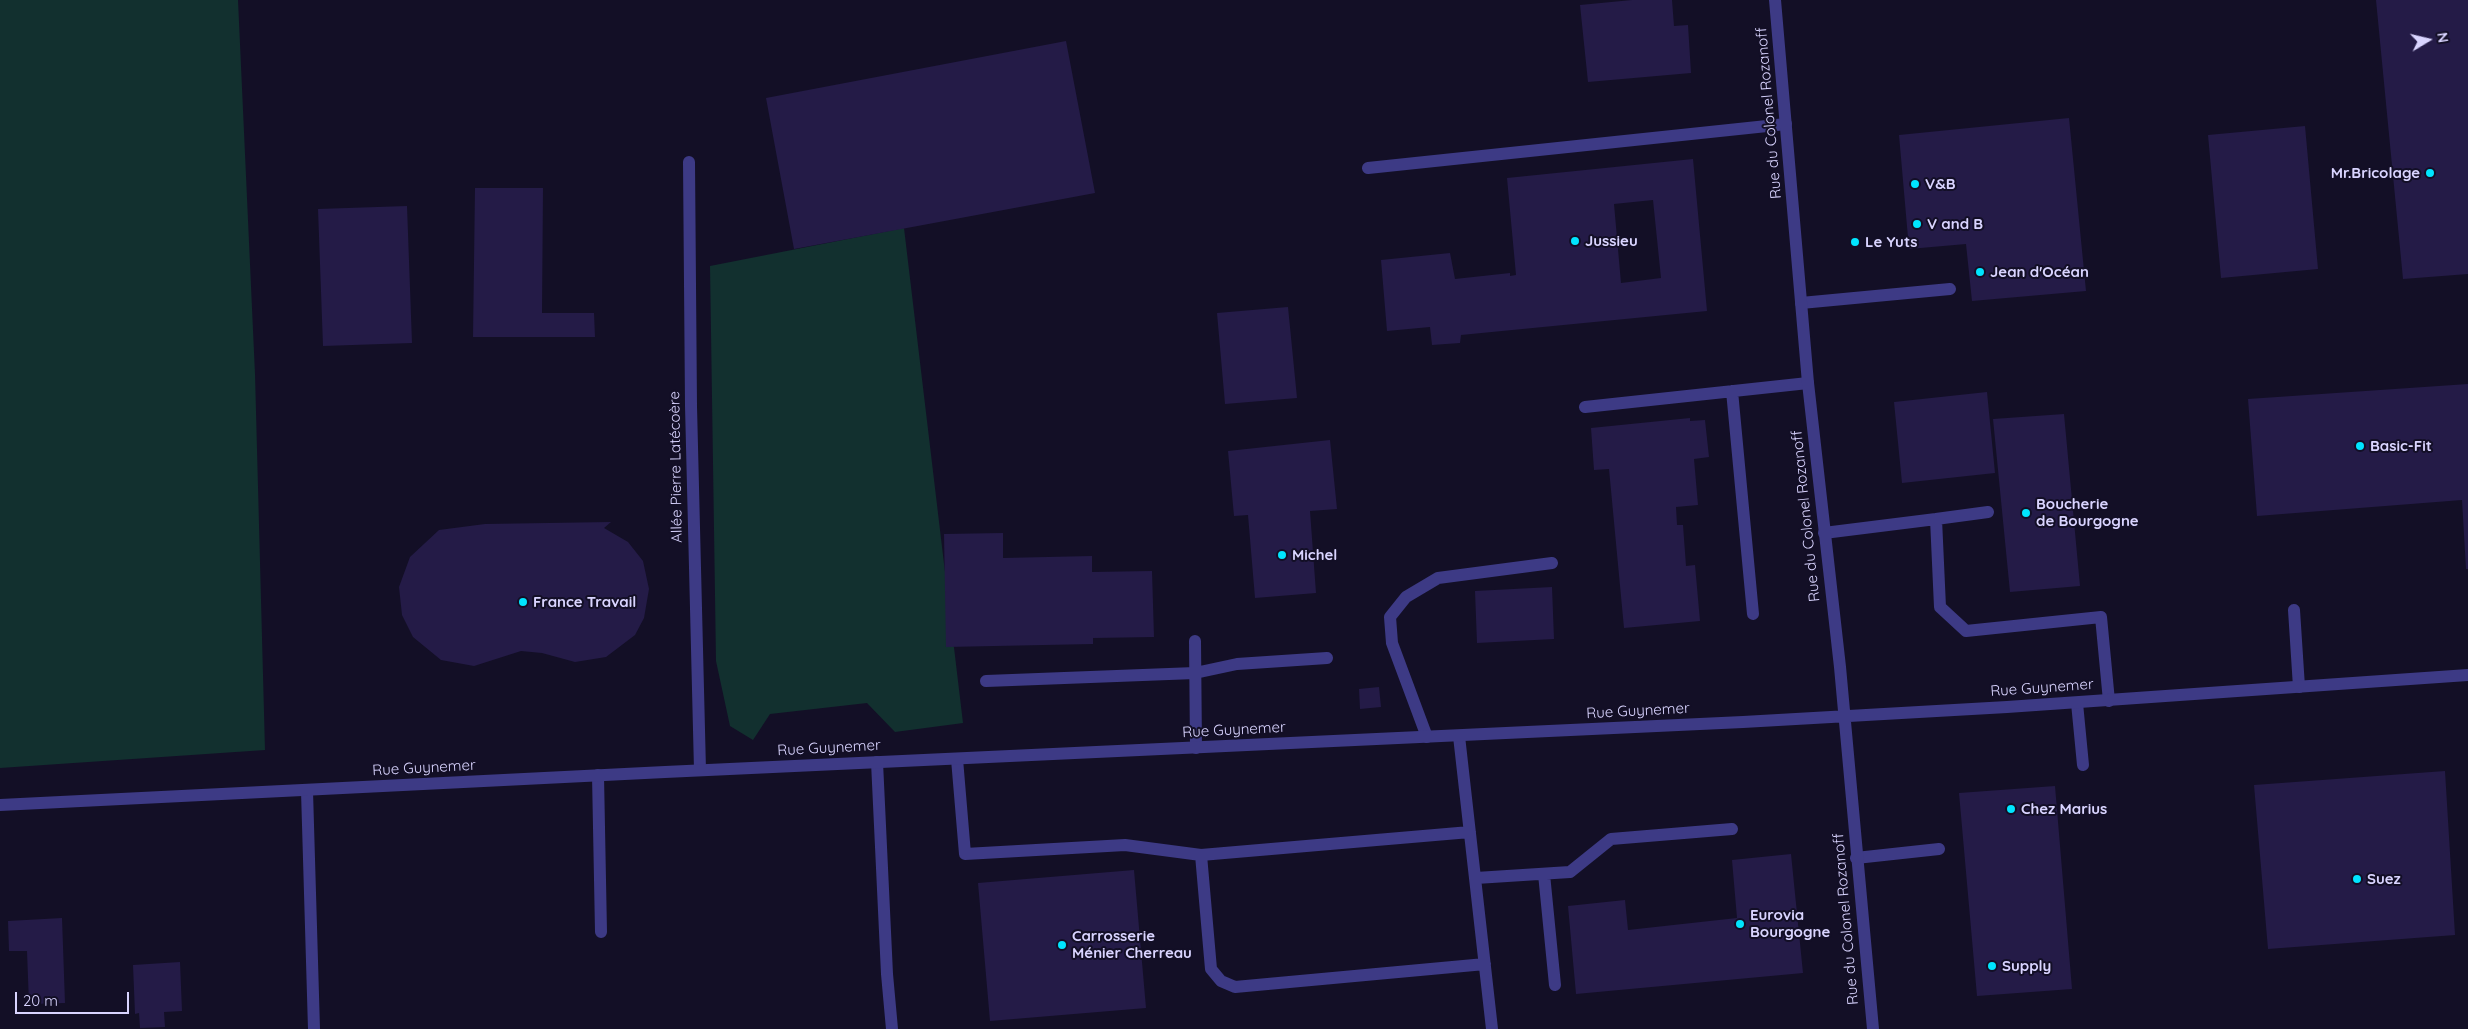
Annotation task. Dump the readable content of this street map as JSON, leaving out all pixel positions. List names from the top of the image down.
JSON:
{
  "streets": {
    "street": ["Rue du Colonel Rozanoff", "Allée Pierre Latécoère", "Rue Guynemer"]
  },
  "crossings": [
    ["Rue du Colonel Rozanoff", "Rue Guynemer"],
    ["Allée Pierre Latécoère", "Rue Guynemer"]
  ],
  "places": [
    "Mr.Bricolage",
    "V&B",
    "V and B",
    "Jussieu",
    "Le Yuts",
    "Jean d'Océan",
    "Basic-Fit",
    "Boucherie de Bourgogne",
    "Michel",
    "France Travail",
    "Chez Marius",
    "Suez",
    "Eurovia Bourgogne",
    "Carrosserie Ménier Cherreau",
    "Supply"
  ],
  "scale_bar": "20 m",
  "north": "right"
}
